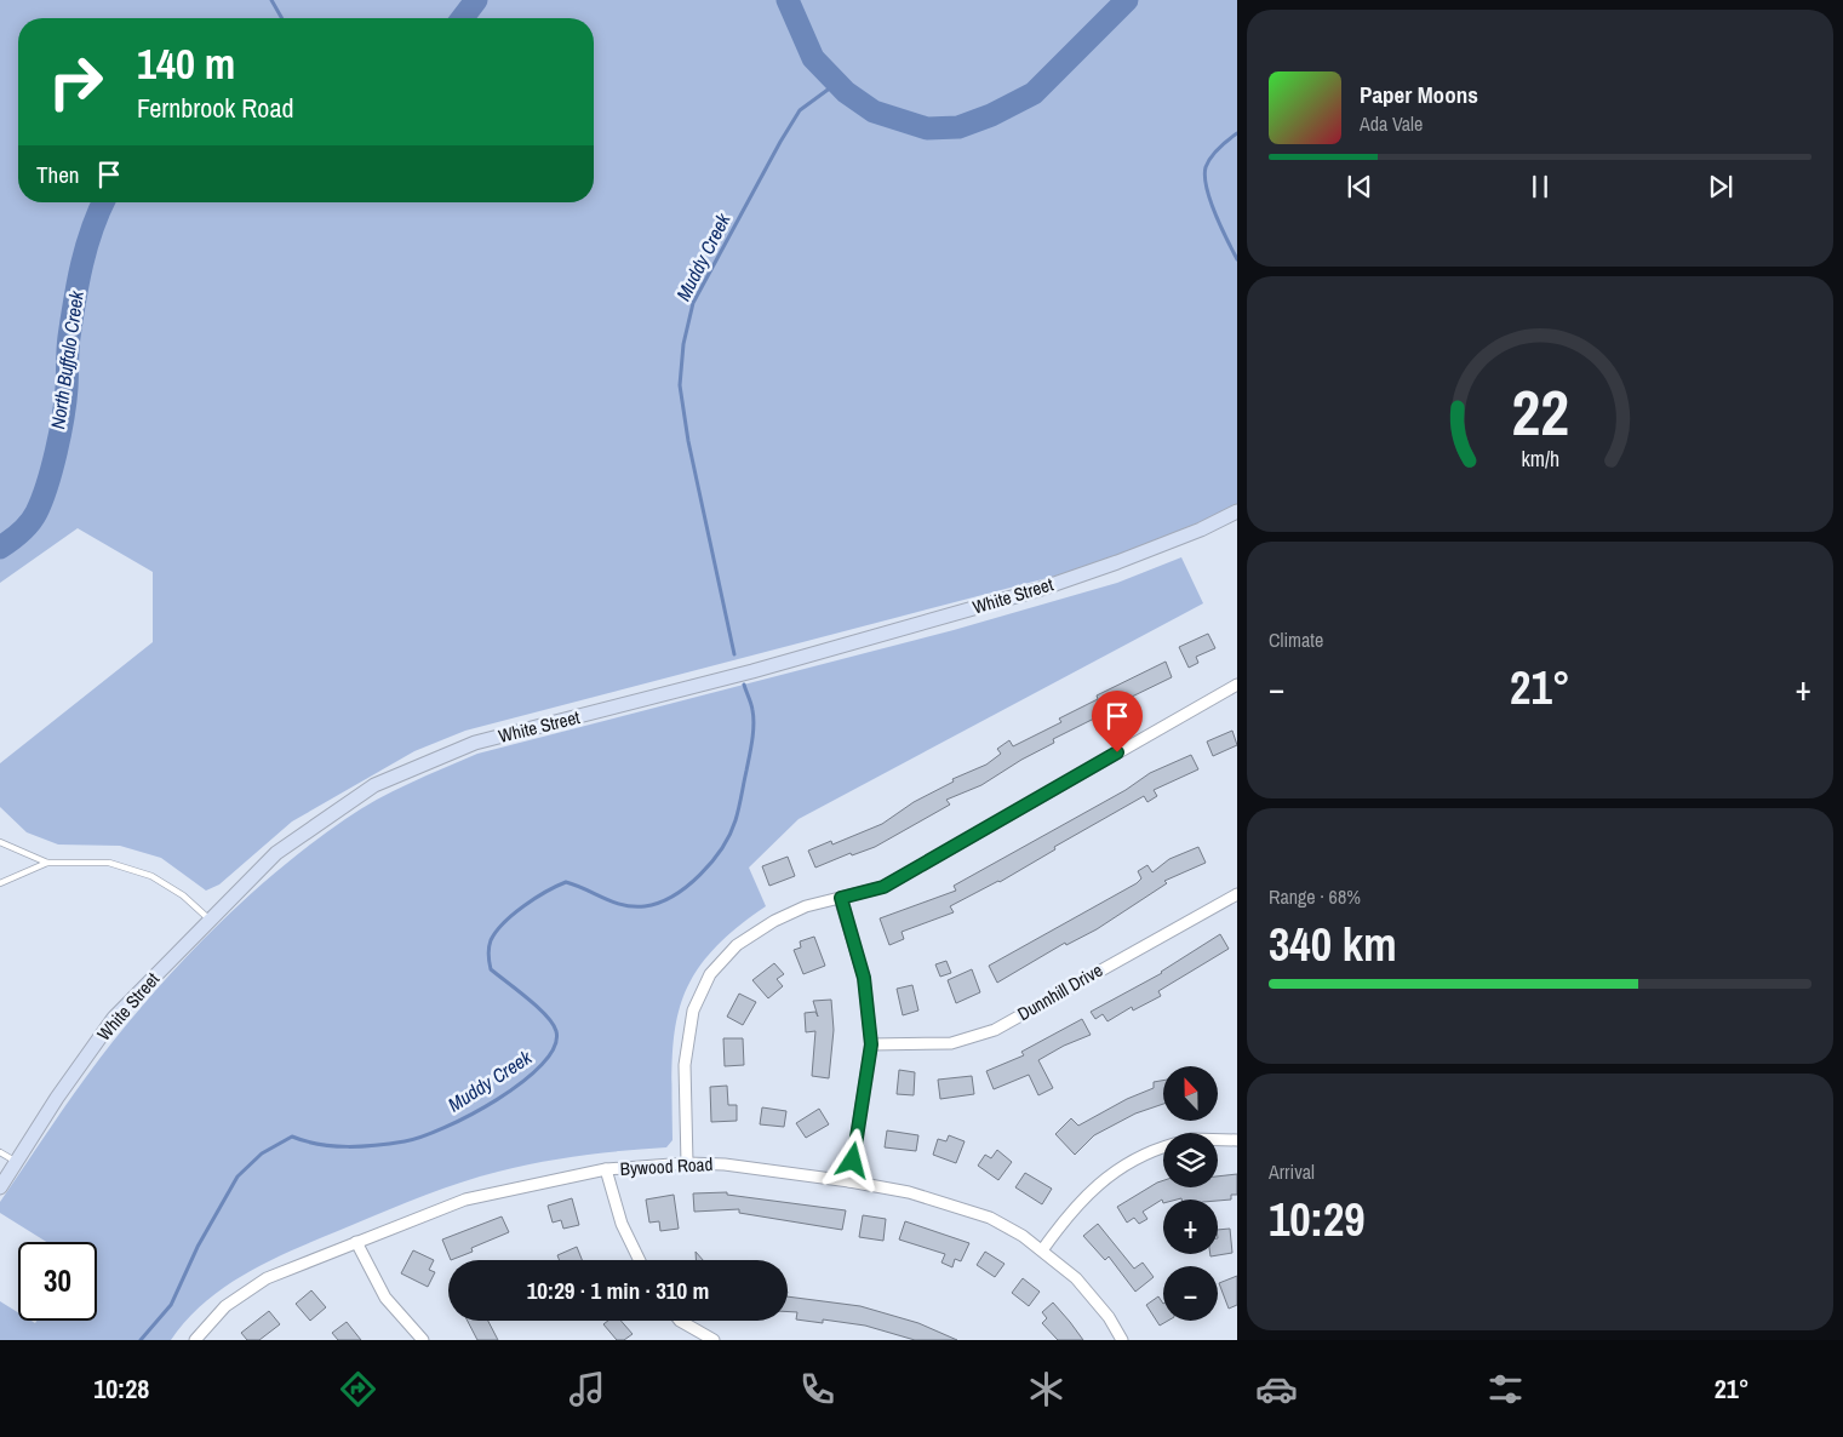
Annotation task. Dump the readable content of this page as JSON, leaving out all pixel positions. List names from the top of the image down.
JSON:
{
  "streets": {
    "street": ["White Street", "Dunnhill Drive", "Bywood Road"]
  },
  "water": ["Muddy Creek", "North Buffalo Creek"],
  "north": "top",
  "page": {
    "turn": ["140 m", "Fernbrook Road"],
    "song": ["Paper Moons", "Ada Vale"],
    "then": "Then",
    "tile": [
      "Climate",
      ["Range · 68%", "340 km"],
      ["Arrival", "10:29"]
    ],
    "heat": ["−", "21°", "+"],
    "map_buttons": ["+", "−"],
    "limit": "30",
    "trip": "10:29 · 1 min · 310 m",
    "tabs": ["10:28", "21°"],
    "gauge": ["22", "km/h"]
  }
}
